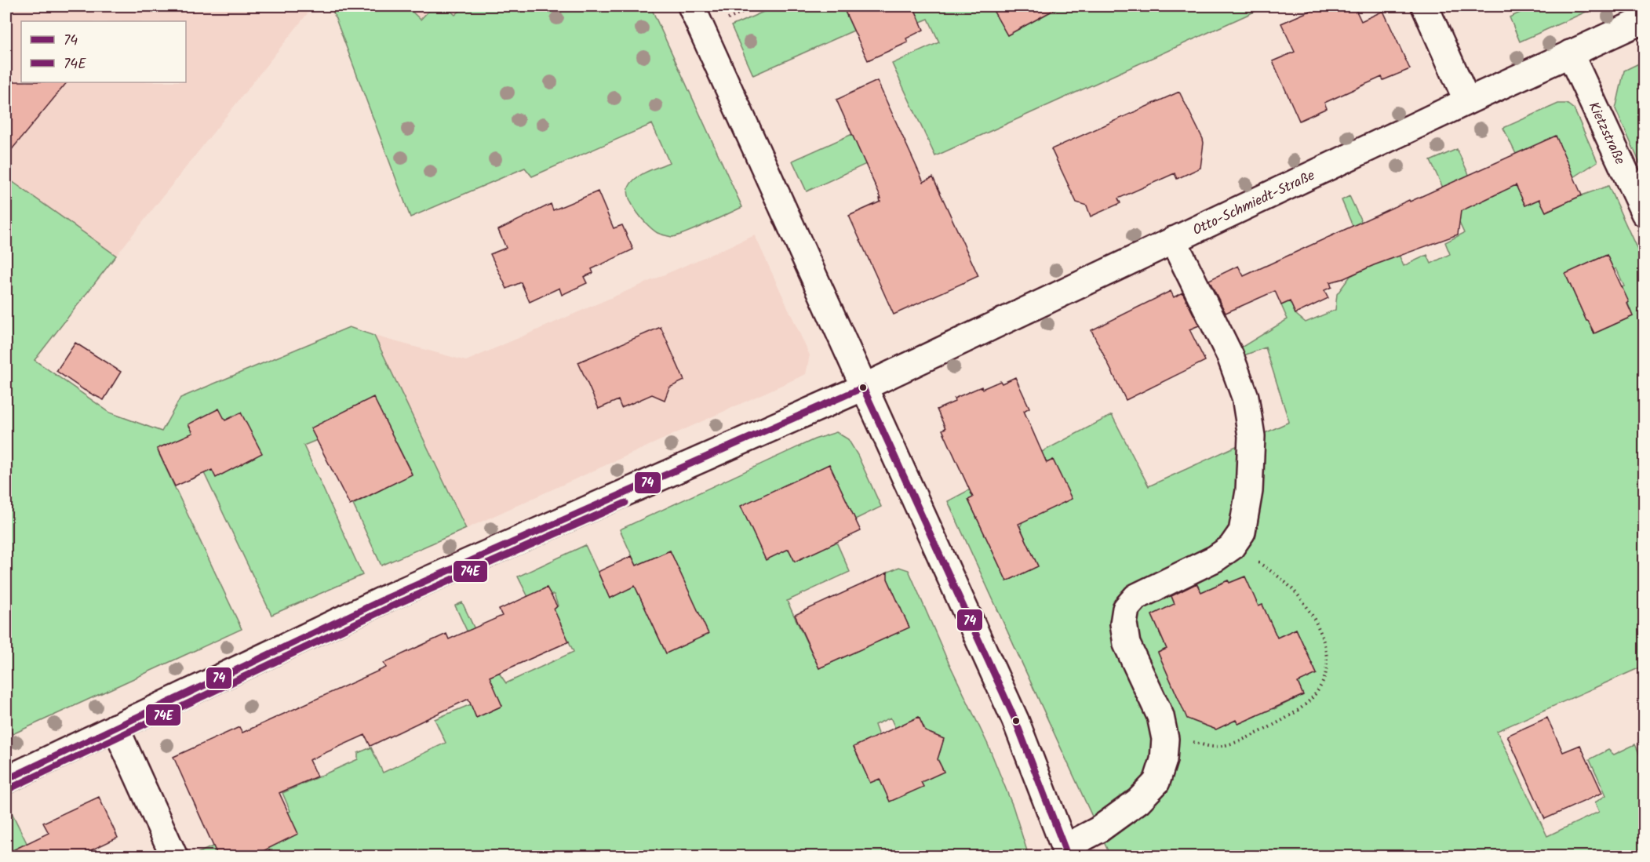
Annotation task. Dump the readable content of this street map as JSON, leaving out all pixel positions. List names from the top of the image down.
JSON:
{
  "streets": {
    "street": ["Kietzstraße", "Otto-Schmiedt-Straße"]
  },
  "crossings": [
    ["Kietzstraße", "Otto-Schmiedt-Straße"]
  ],
  "lines": ["transit line 74", "transit line 74E"],
  "legend": ["74", "74E"]
}
